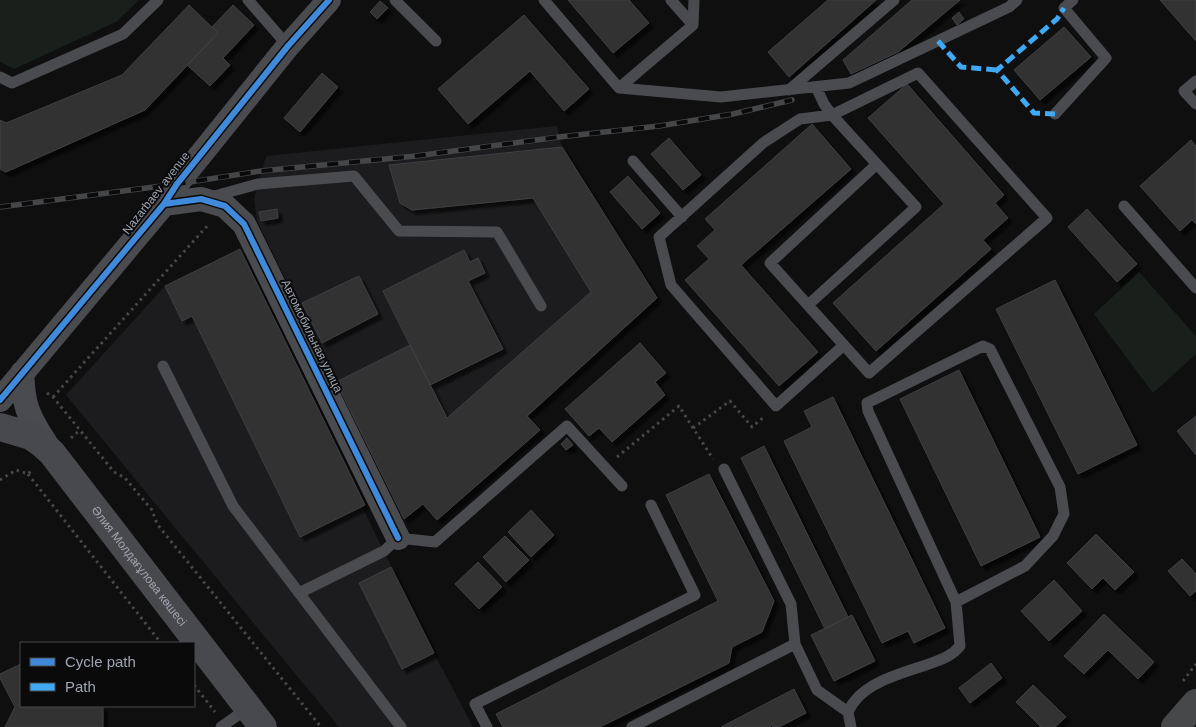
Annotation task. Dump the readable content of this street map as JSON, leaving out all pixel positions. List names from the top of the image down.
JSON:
{
  "streets": {
    "main road": ["Әлия Молдағұлова көшесі"],
    "street": ["Nazarbaev avenue", "Автомобильная улица"]
  },
  "crossings": [
    ["Nazarbaev avenue", "Автомобильная улица"]
  ],
  "legend": ["Cycle path", "Path"]
}
